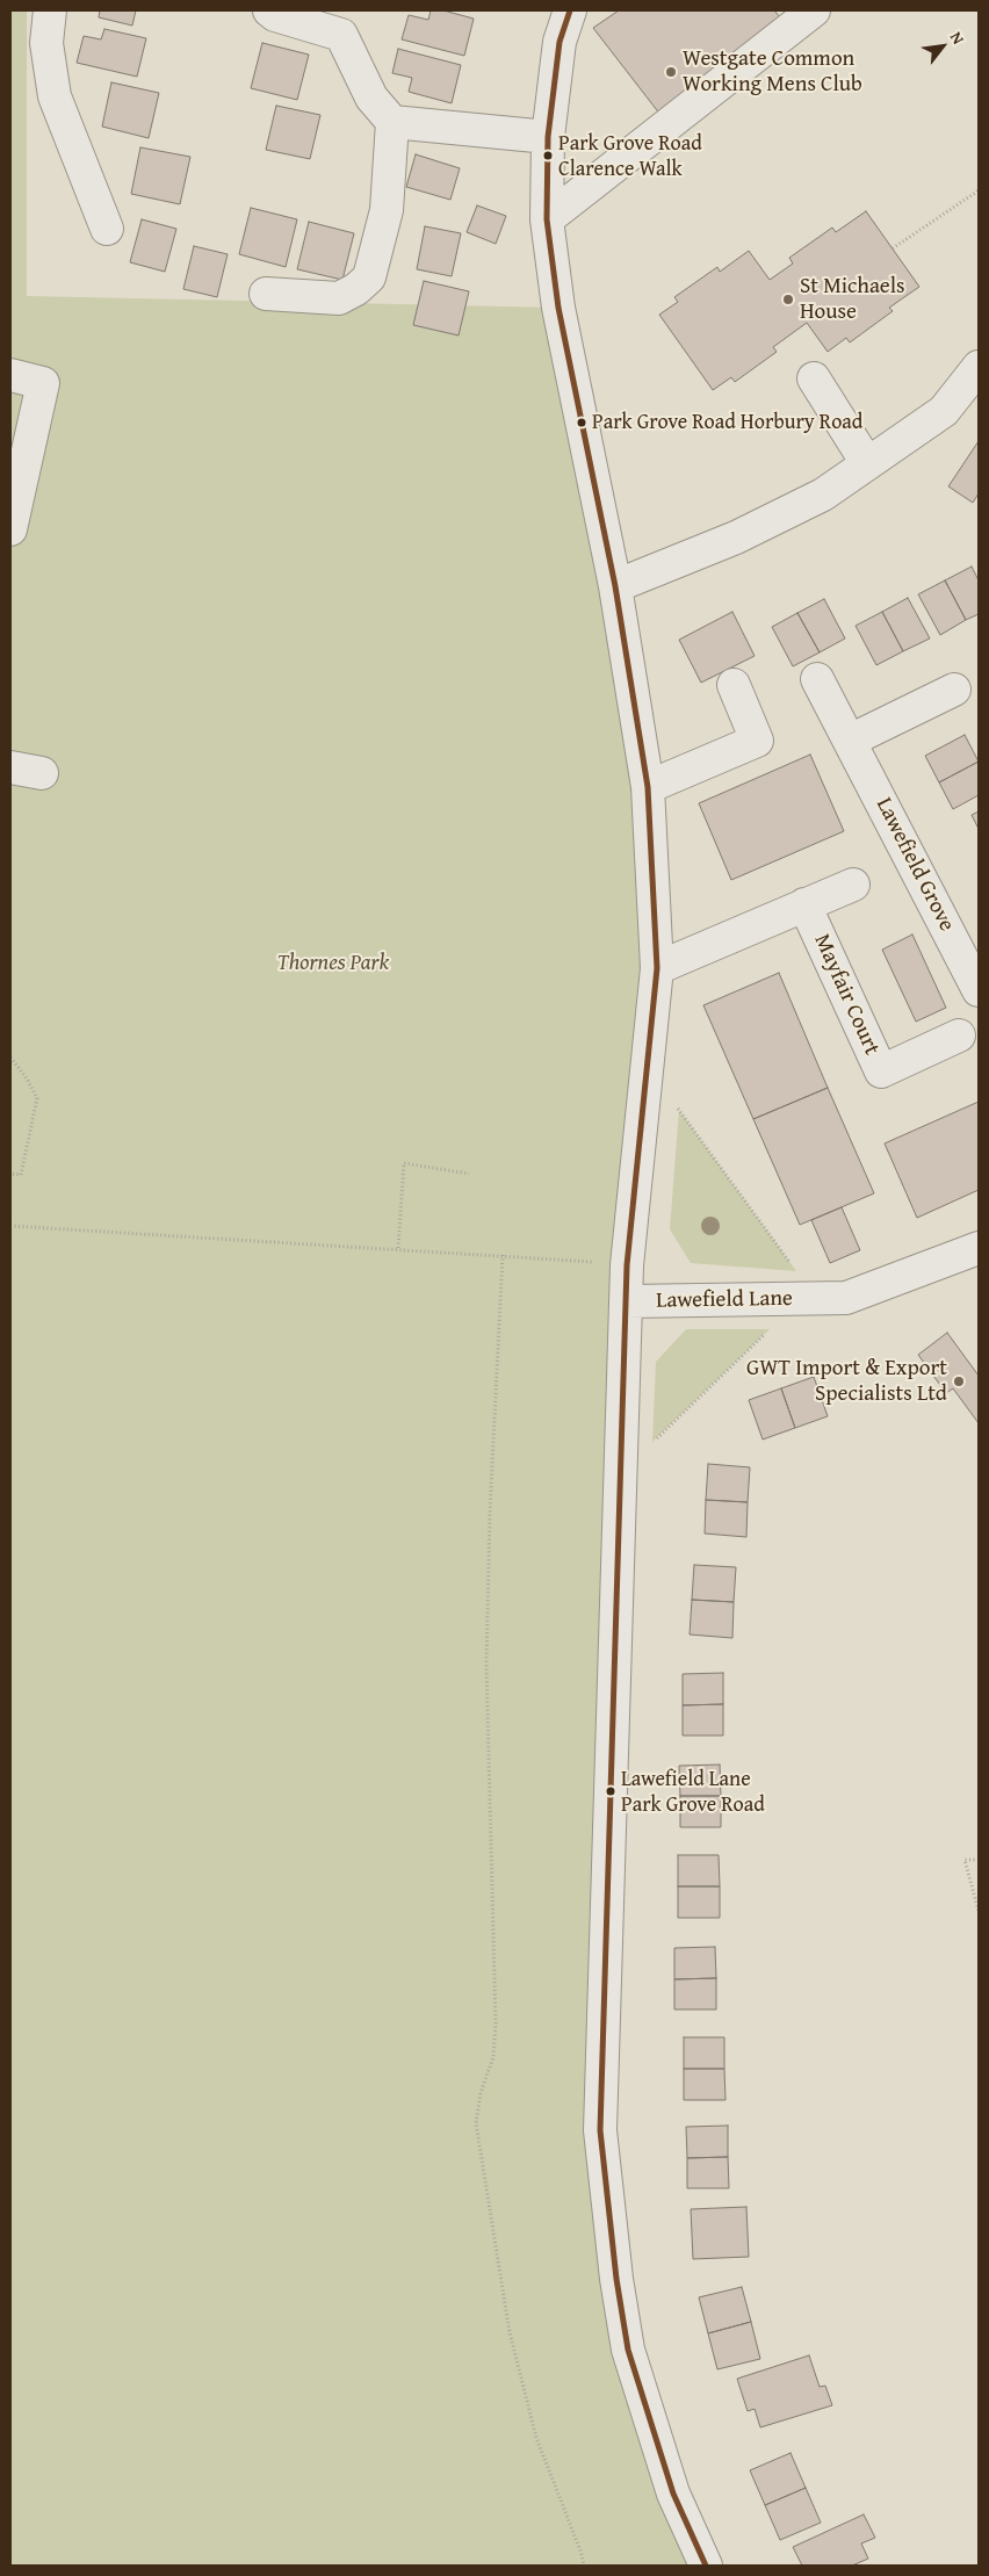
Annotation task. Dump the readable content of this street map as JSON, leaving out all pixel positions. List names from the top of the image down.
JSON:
{
  "streets": {
    "street": ["Lawefield Grove", "Mayfair Court", "Lawefield Lane"]
  },
  "parks": ["Thornes Park"],
  "places": [
    "Westgate Common Working Mens Club",
    "Park Grove Road Clarence Walk",
    "St Michaels House",
    "Park Grove Road Horbury Road",
    "GWT Import & Export Specialists Ltd",
    "Lawefield Lane Park Grove Road"
  ],
  "north": "top right"
}
